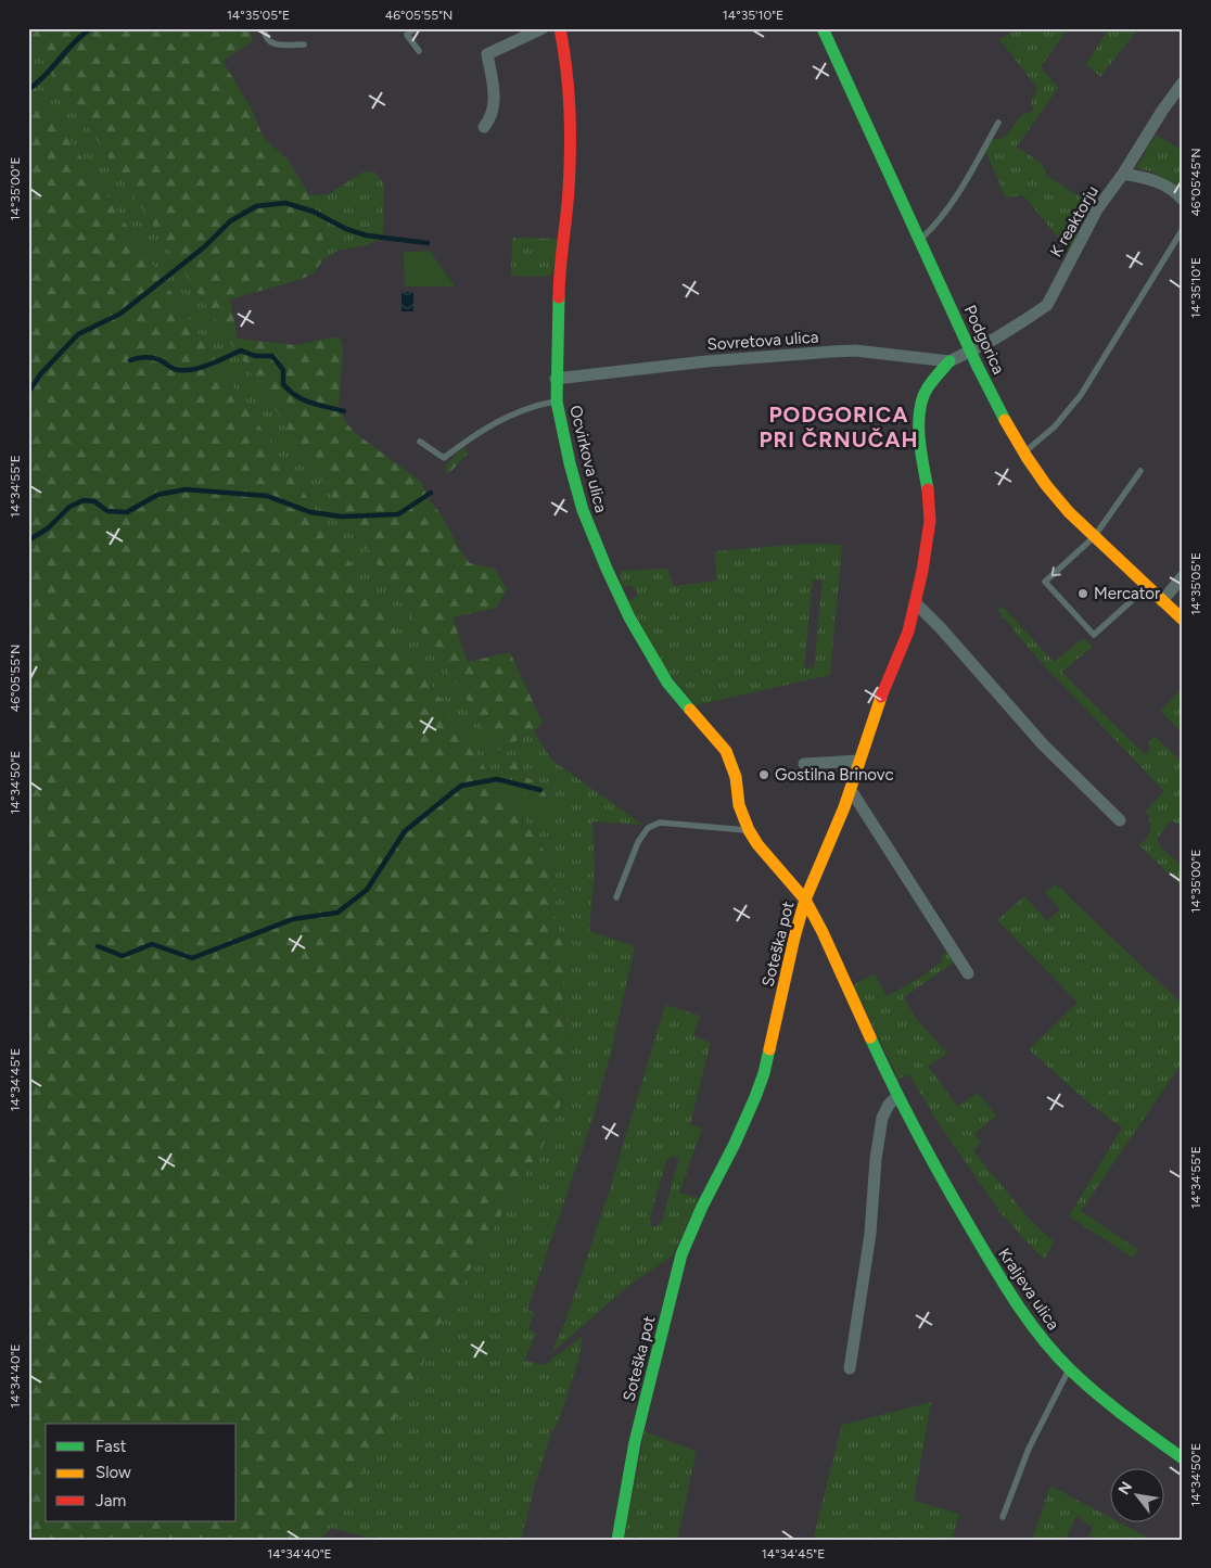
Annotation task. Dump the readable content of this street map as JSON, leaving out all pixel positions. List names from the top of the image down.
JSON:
{
  "streets": {
    "street": [
      "K reaktorju",
      "Podgorica",
      "Sovretova ulica",
      "Ocvirkova ulica",
      "Soteška pot",
      "Kraljeva ulica"
    ]
  },
  "crossings": [
    ["K reaktorju", "Podgorica"],
    ["Sovretova ulica", "Ocvirkova ulica"],
    ["Sovretova ulica", "Soteška pot"],
    ["Ocvirkova ulica", "Soteška pot"],
    ["Ocvirkova ulica", "Kraljeva ulica"],
    ["Soteška pot", "Kraljeva ulica"]
  ],
  "districts": ["PODGORICA PRI ČRNUČAH"],
  "places": ["Mercator", "Gostilna Brinovc"],
  "legend": ["Fast", "Slow", "Jam"],
  "north": "top left",
  "coordinates": [
    "14°35'05\"E",
    "46°05'55\"N",
    "14°35'10\"E",
    "46°05'45\"N",
    "14°35'00\"E",
    "14°34'55\"E",
    "14°34'50\"E",
    "14°34'45\"E",
    "14°34'40\"E"
  ]
}
